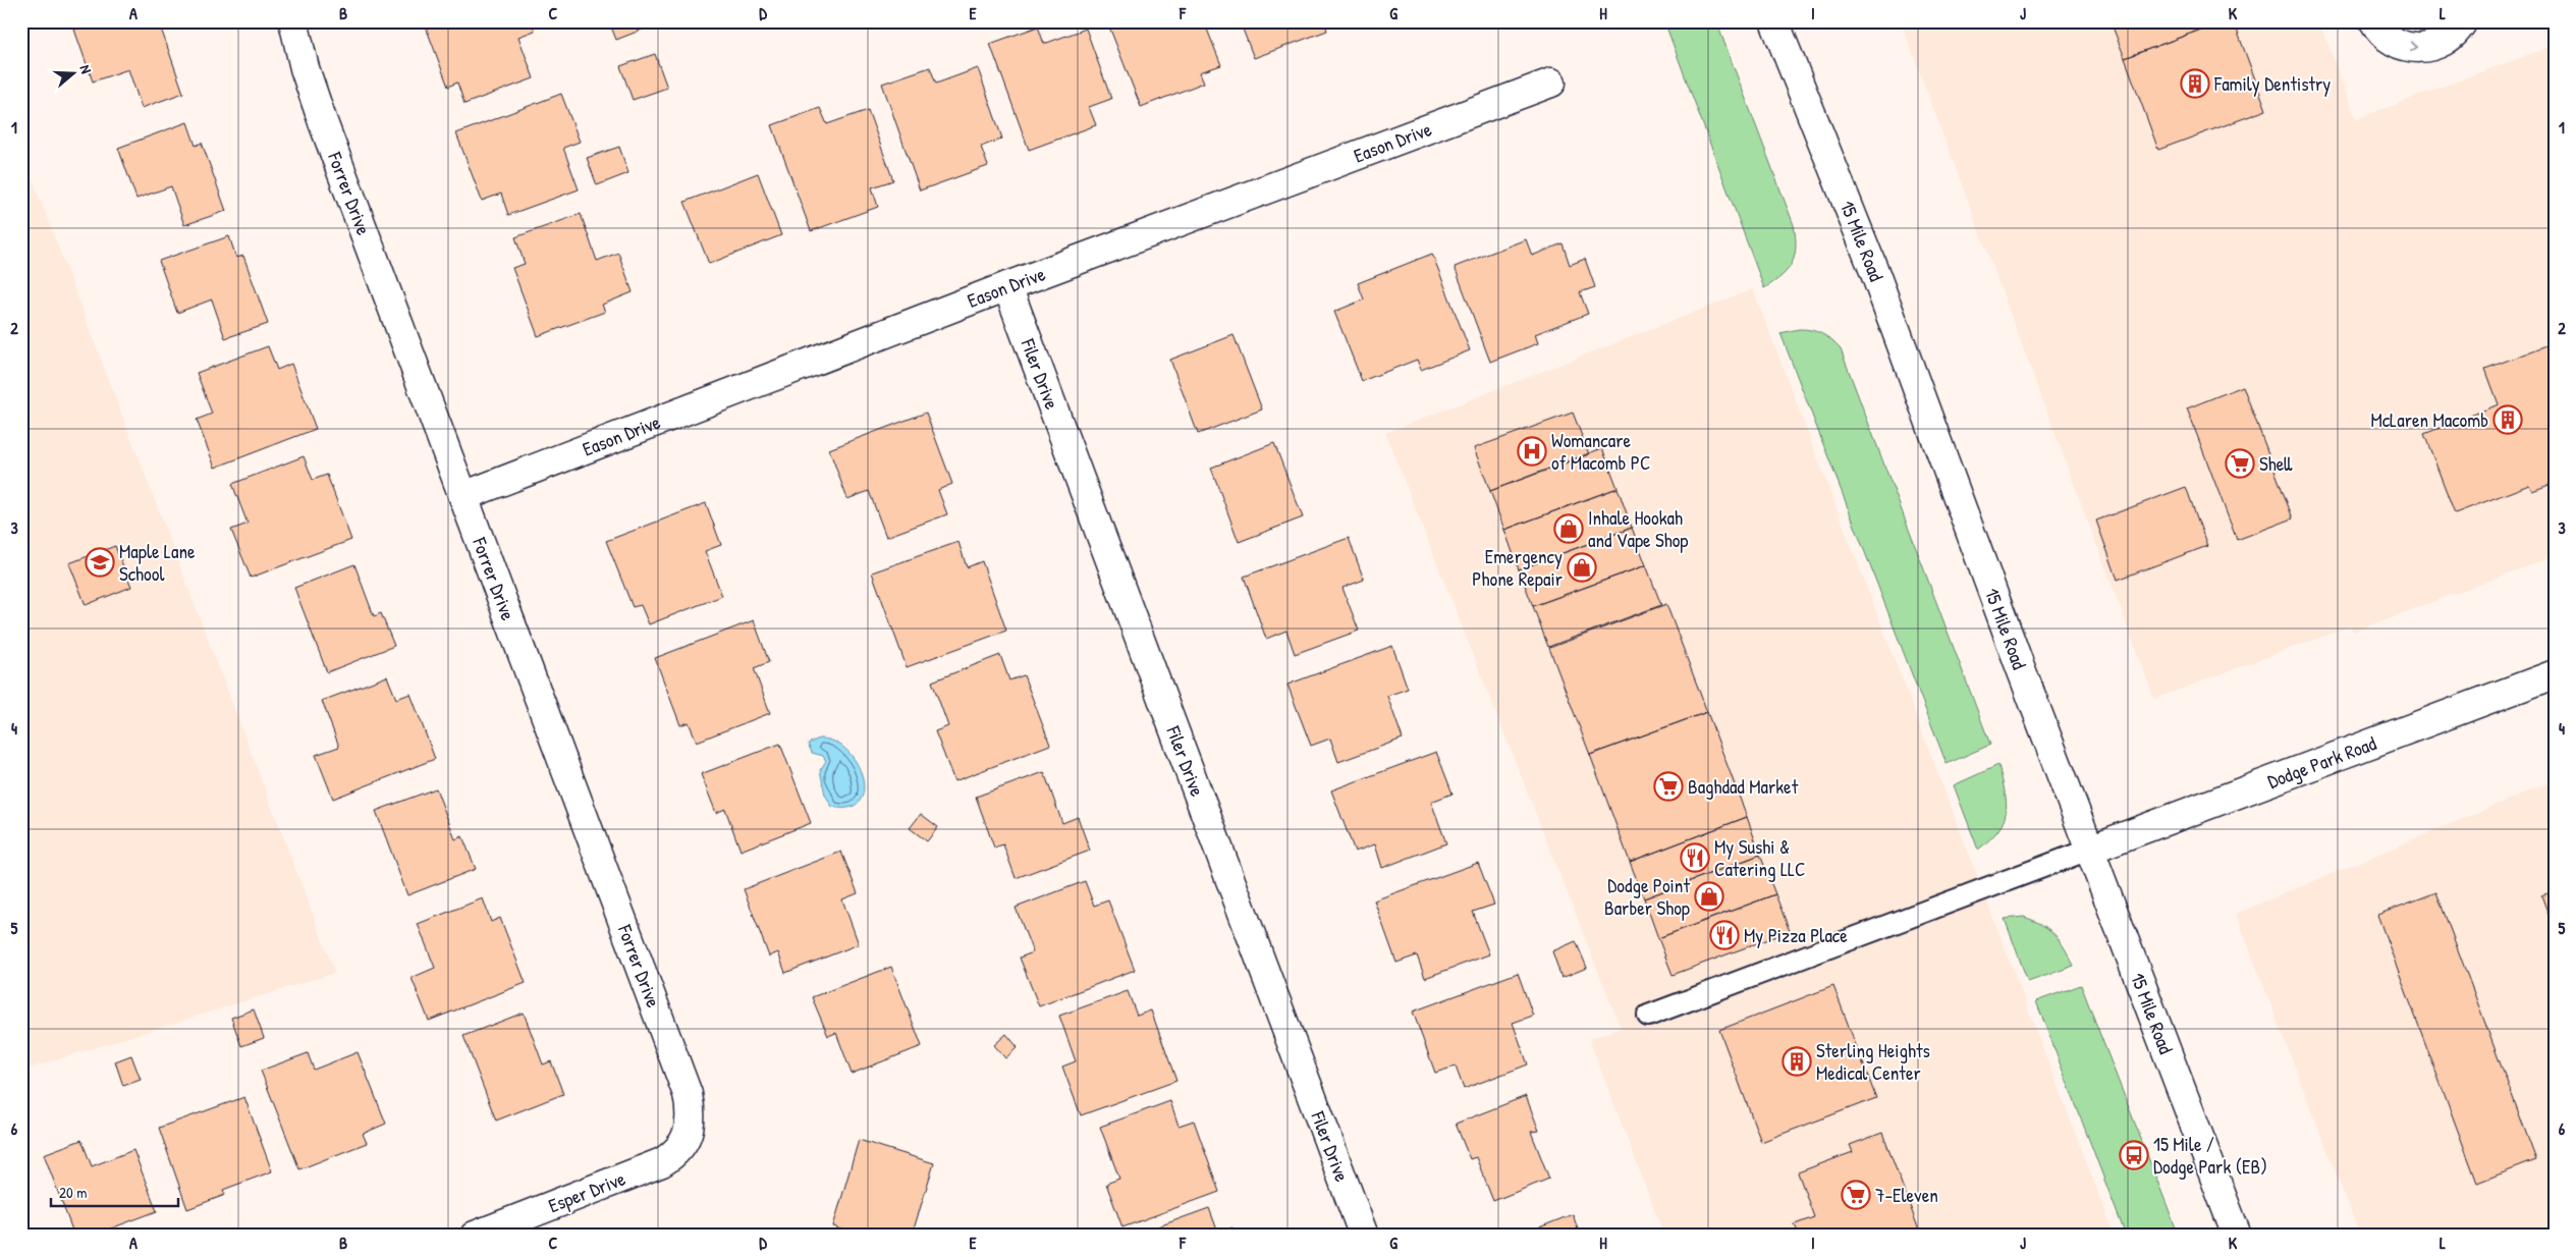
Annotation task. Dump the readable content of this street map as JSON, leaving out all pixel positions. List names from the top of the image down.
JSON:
{
  "streets": {
    "street": [
      "Eason Drive",
      "Forrer Drive",
      "15 Mile Road",
      "Filer Drive",
      "Dodge Park Road",
      "Esper Drive"
    ]
  },
  "crossings": [
    ["Eason Drive", "Forrer Drive"],
    ["Eason Drive", "Filer Drive"],
    ["Forrer Drive", "Esper Drive"],
    ["15 Mile Road", "Dodge Park Road"]
  ],
  "places": {
    "building": ["Family Dentistry", "McLaren Macomb", "Sterling Heights Medical Center"],
    "hospital": ["Womancare of Macomb PC"],
    "supermarket": ["Shell", "Baghdad Market", "7-Eleven"],
    "shop": ["Inhale Hookah and Vape Shop", "Emergency Phone Repair", "Dodge Point Barber Shop"],
    "school or university": ["Maple Lane School"],
    "restaurant": ["My Sushi & Catering LLC", "My Pizza Place"],
    "bus stop": ["15 Mile / Dodge Park (EB)"]
  },
  "scale_bar": "20 m",
  "north": "right",
  "grid": {
    "columns": [
      "A",
      "B",
      "C",
      "D",
      "E",
      "F",
      "G",
      "H",
      "I",
      "J",
      "K",
      "L"
    ],
    "rows": [
      "1",
      "2",
      "3",
      "4",
      "5",
      "6"
    ]
  }
}
